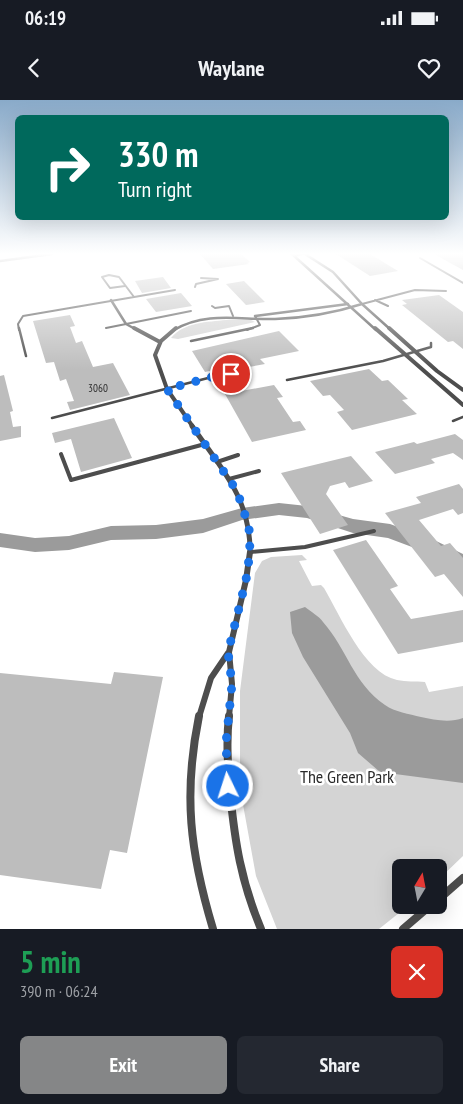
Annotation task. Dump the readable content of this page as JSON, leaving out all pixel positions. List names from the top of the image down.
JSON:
{
  "parks": ["The Green Park"],
  "house_numbers": ["3060"],
  "north": "top",
  "page": {
    "status": "06:19",
    "header": "Waylane",
    "turn": ["330 m", "Turn right"],
    "heading": ["5 min", "390 m · 06:24"],
    "buttons": ["Exit", "Share"]
  }
}
